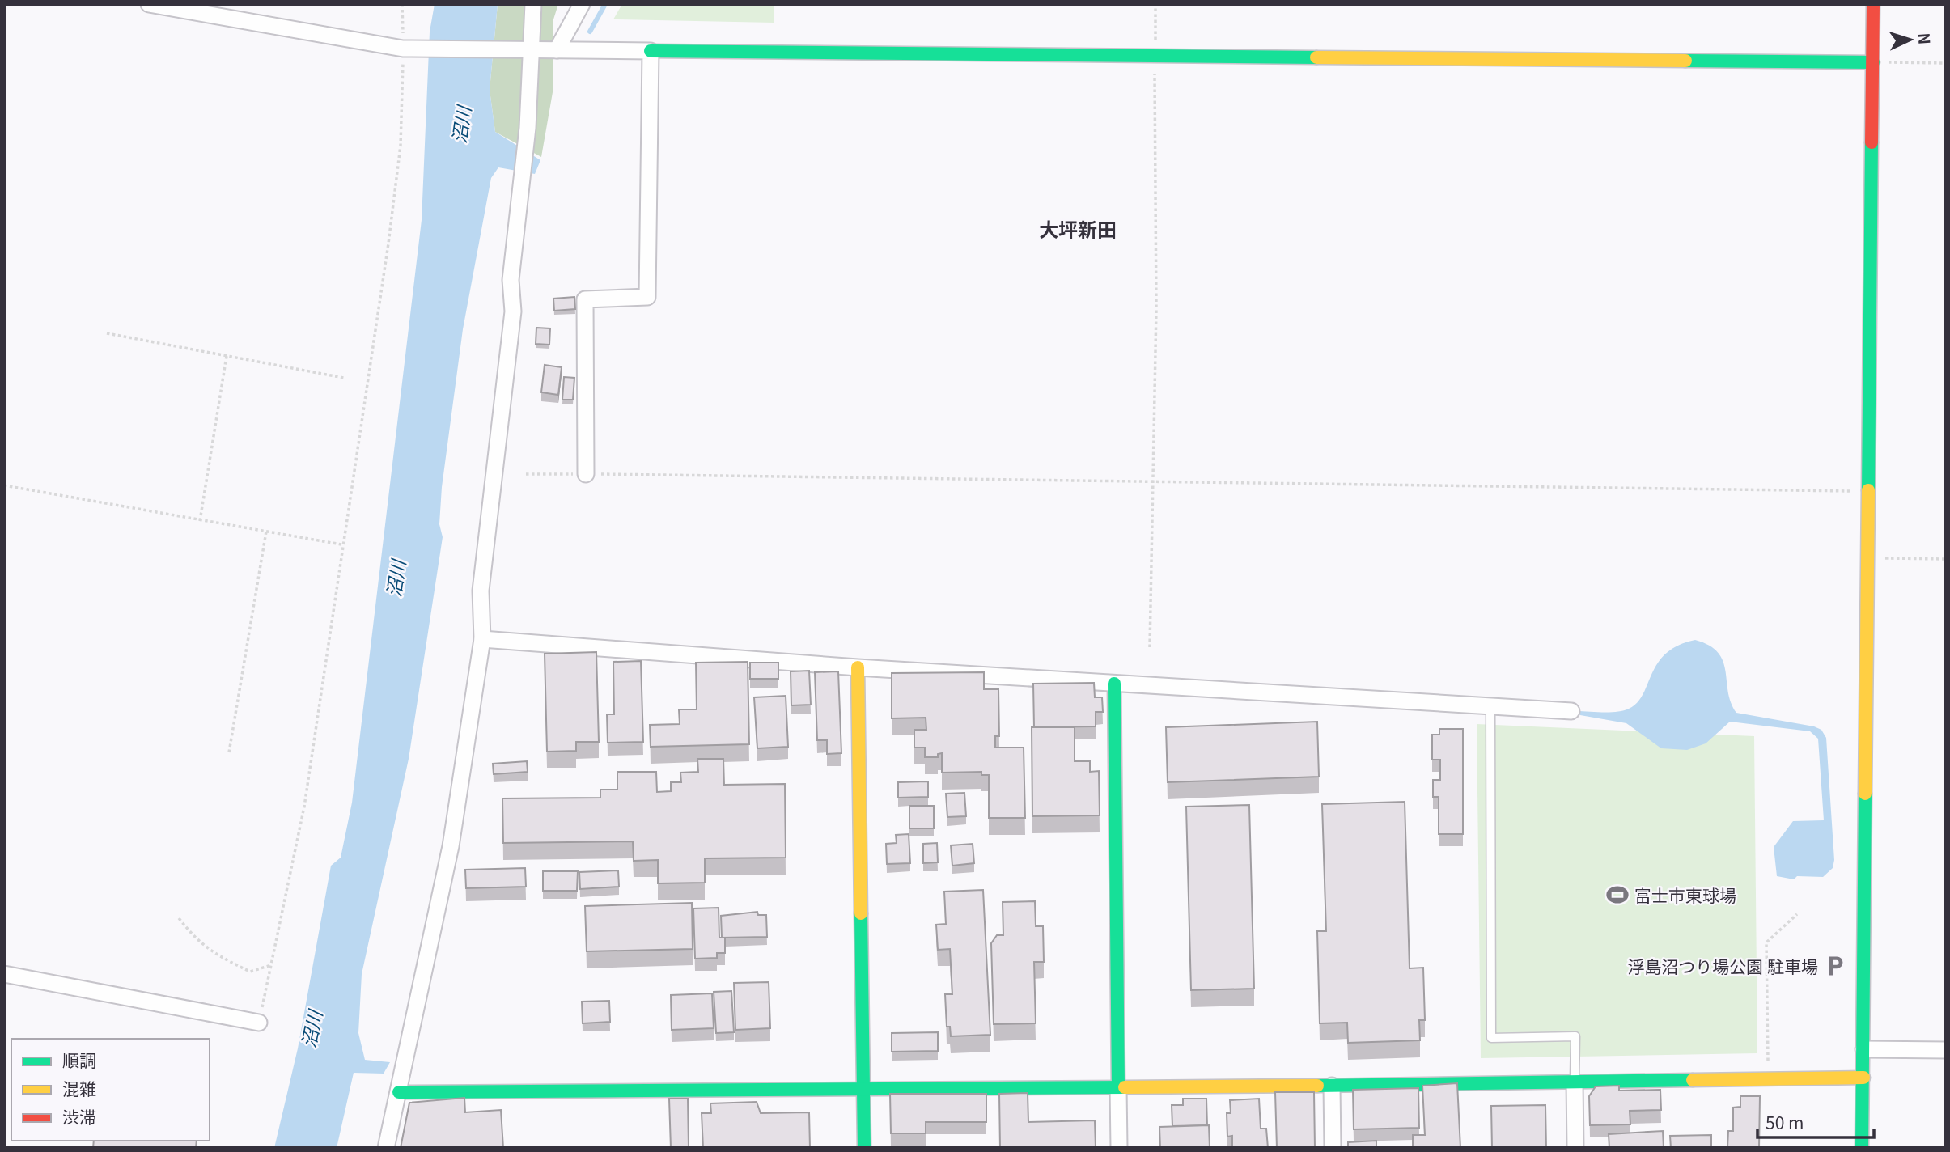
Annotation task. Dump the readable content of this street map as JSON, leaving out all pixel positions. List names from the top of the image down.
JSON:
{
  "districts": ["大坪新田"],
  "water": ["沼川"],
  "places": {
    "sports": ["富士市東球場"],
    "parking": ["浮島沼つり場公園 駐車場"]
  },
  "legend": ["順調", "混雑", "渋滞"],
  "scale_bar": "50 m",
  "north": "right"
}
